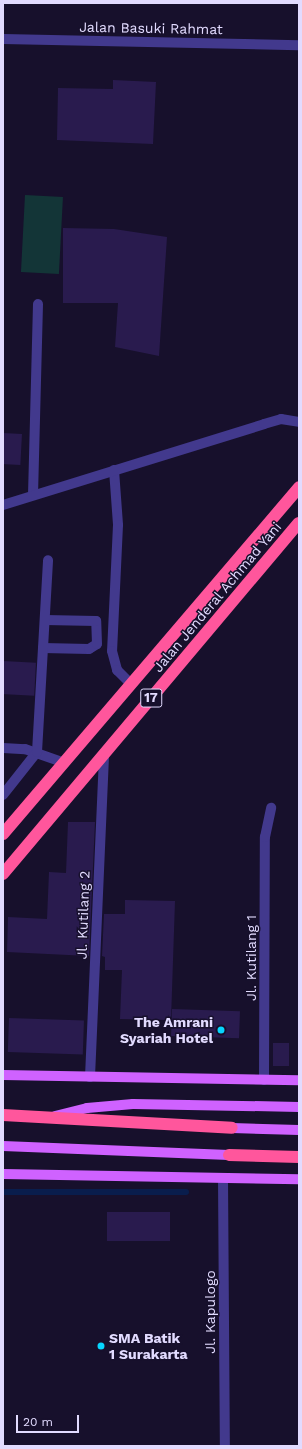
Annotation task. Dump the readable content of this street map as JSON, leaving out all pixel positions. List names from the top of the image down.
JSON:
{
  "streets": {
    "highway": ["Jalan Jenderal Achmad Yani", "17"],
    "street": [
      "Jalan Basuki Rahmat",
      "Jl. Kutilang 2",
      "Jl. Kutilang 1",
      "Jl. Kapulogo"
    ]
  },
  "crossings": [
    ["Jalan Jenderal Achmad Yani", "Jl. Kutilang 2"]
  ],
  "places": ["The Amrani Syariah Hotel", "SMA Batik 1 Surakarta"],
  "scale_bar": "20 m"
}
